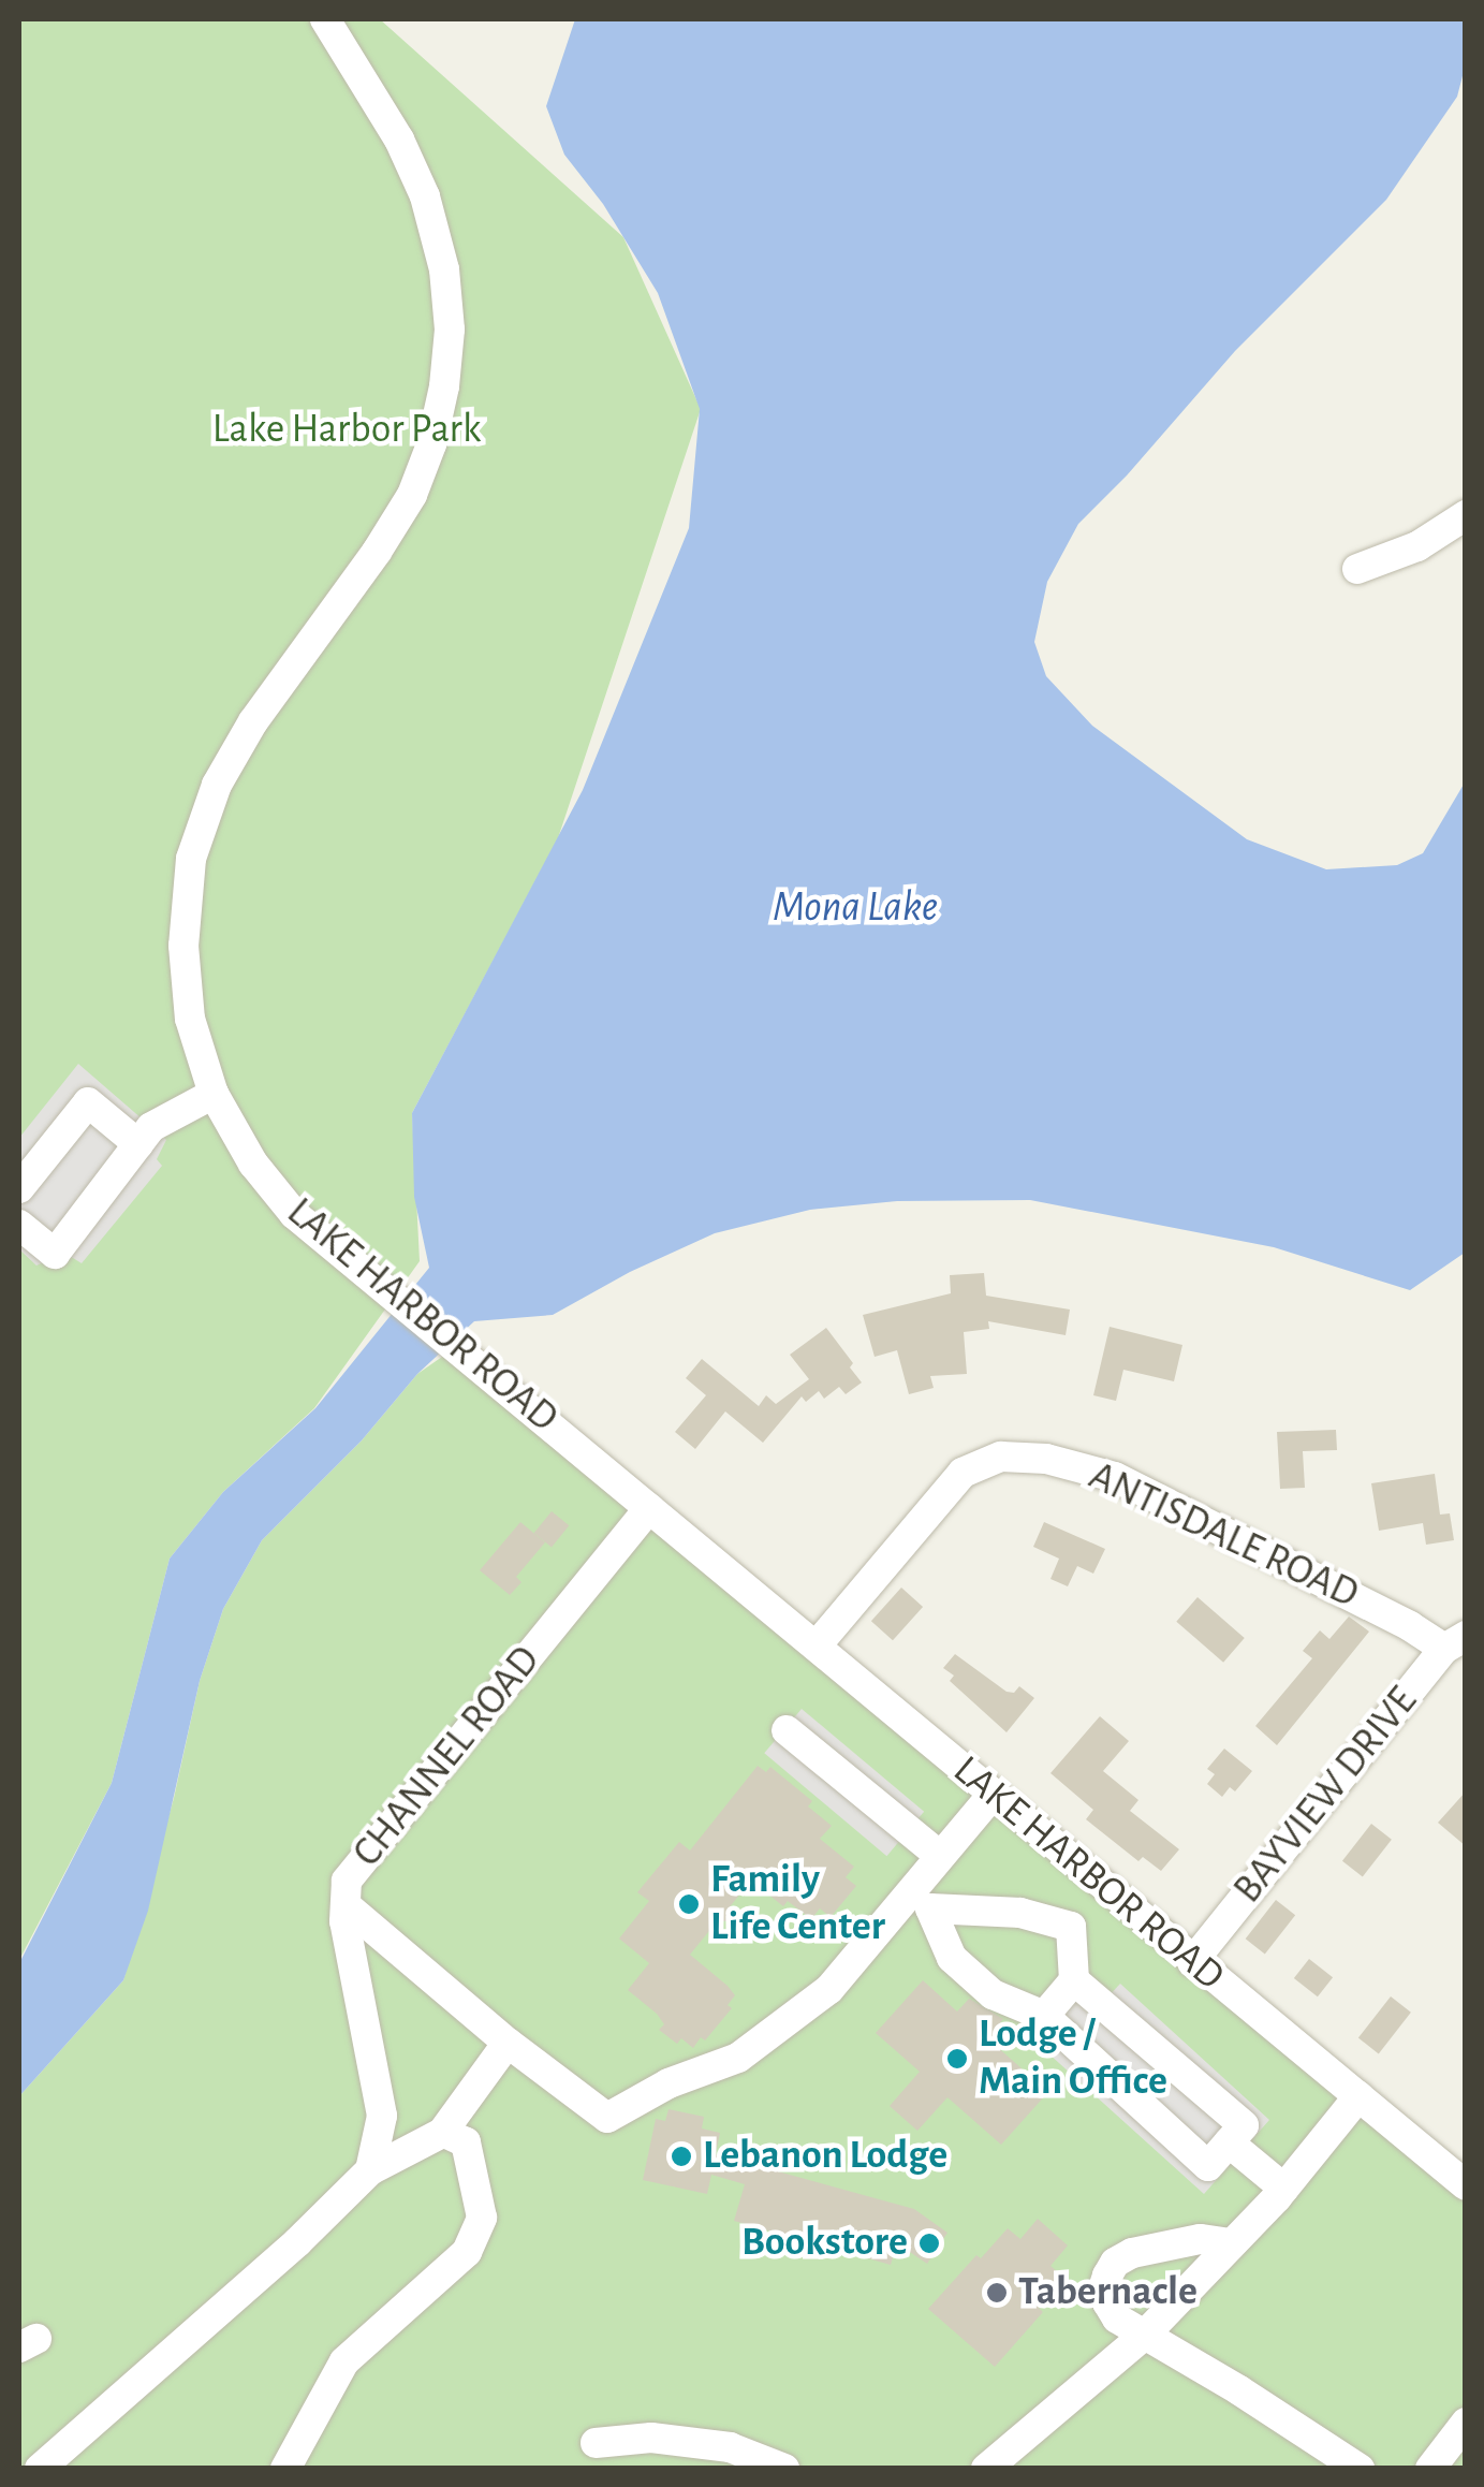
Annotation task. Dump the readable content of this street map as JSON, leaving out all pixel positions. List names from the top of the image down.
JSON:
{
  "streets": {
    "street": [
      "LAKE HARBOR ROAD",
      "ANTISDALE ROAD",
      "CHANNEL ROAD",
      "BAYVIEW DRIVE"
    ]
  },
  "crossings": [
    ["LAKE HARBOR ROAD", "ANTISDALE ROAD"],
    ["LAKE HARBOR ROAD", "CHANNEL ROAD"],
    ["LAKE HARBOR ROAD", "BAYVIEW DRIVE"],
    ["ANTISDALE ROAD", "BAYVIEW DRIVE"]
  ],
  "water": ["Mona Lake"],
  "parks": ["Lake Harbor Park"],
  "places": [
    "Family Life Center",
    "Lodge / Main Office",
    "Lebanon Lodge",
    "Bookstore",
    "Tabernacle"
  ]
}
